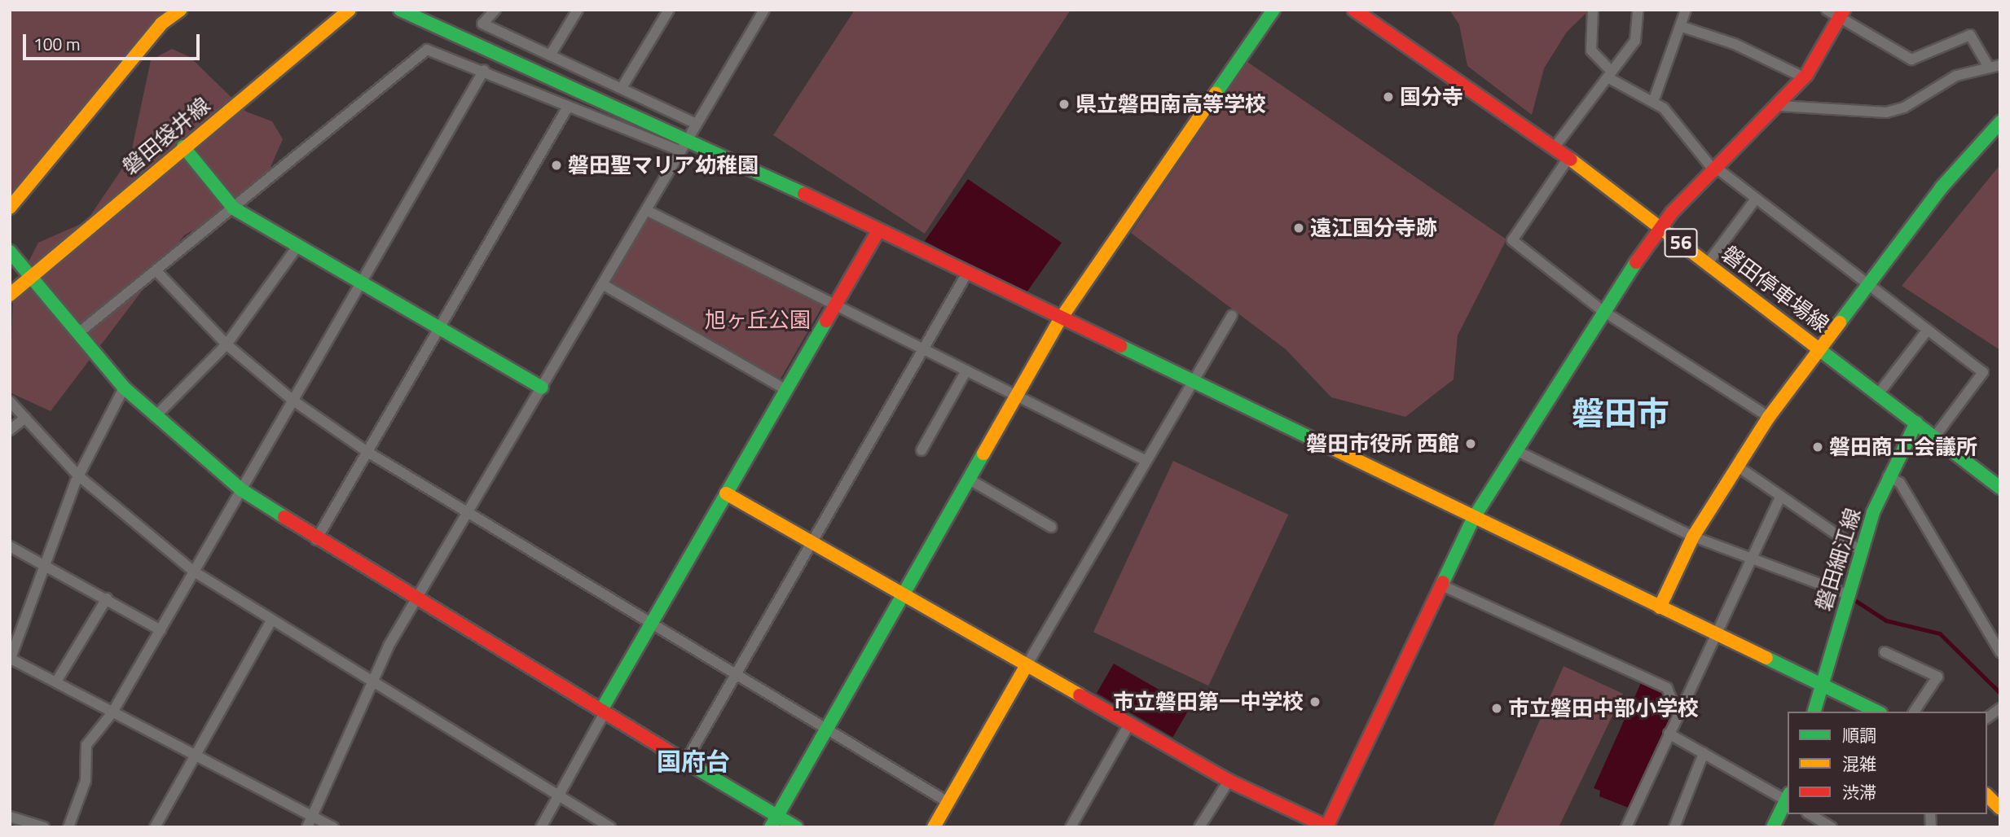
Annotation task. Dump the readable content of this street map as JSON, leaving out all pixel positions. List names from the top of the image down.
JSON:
{
  "streets": {
    "street": [
      "磐田袋井線",
      "56",
      "磐田停車場線",
      "磐田細江線"
    ]
  },
  "crossings": [
    ["磐田停車場線", "磐田細江線"]
  ],
  "districts": ["磐田市", "国府台"],
  "parks": ["旭ヶ丘公園"],
  "places": [
    "国分寺",
    "県立磐田南高等学校",
    "磐田聖マリア幼稚園",
    "遠江国分寺跡",
    "磐田市役所 西館",
    "磐田商工会議所",
    "市立磐田第一中学校",
    "市立磐田中部小学校"
  ],
  "legend": ["順調", "混雑", "渋滞"],
  "scale_bar": "100 m"
}
